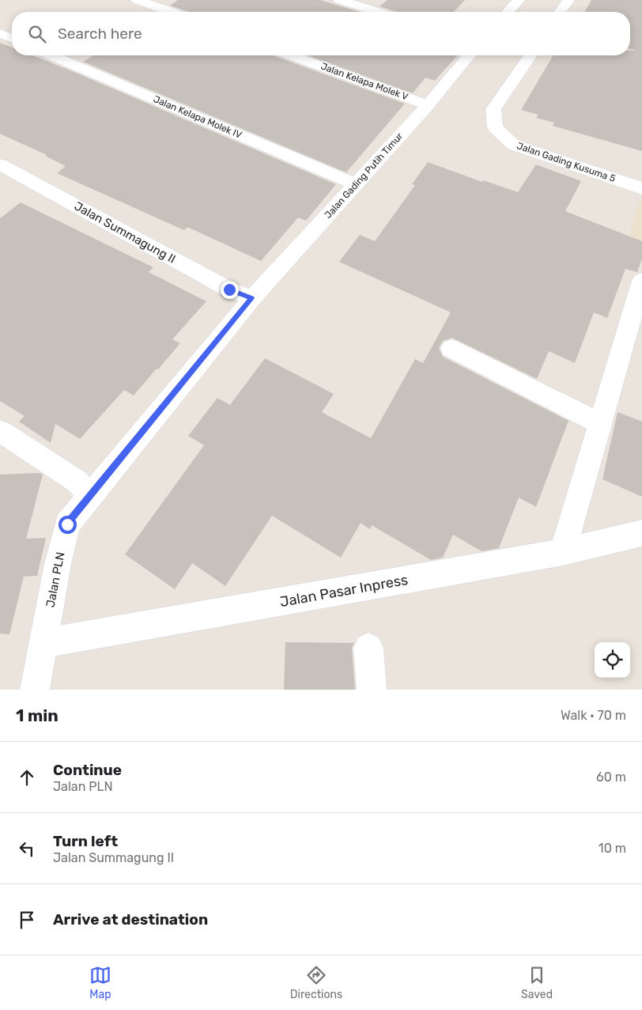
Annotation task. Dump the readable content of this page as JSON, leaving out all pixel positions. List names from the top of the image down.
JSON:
{
  "streets": {
    "street": [
      "Jalan Kelapa Molek V",
      "Jalan Kelapa Molek IV",
      "Jalan Gading Kusuma 5",
      "Jalan Gading Putih Timur",
      "Jalan Summagung II",
      "Jalan PLN",
      "Jalan Pasar Inpress"
    ]
  },
  "crossings": [
    ["Jalan Kelapa Molek V", "Jalan Gading Putih Timur"],
    ["Jalan Kelapa Molek IV", "Jalan Gading Putih Timur"],
    ["Jalan Gading Putih Timur", "Jalan Summagung II"],
    ["Jalan Gading Putih Timur", "Jalan PLN"],
    ["Jalan Summagung II", "Jalan PLN"],
    ["Jalan PLN", "Jalan Pasar Inpress"]
  ],
  "page": {
    "search": "Search here",
    "heading": ["1 min", "Walk · 70 m"],
    "list": [
      ["Continue", "Jalan PLN", "60 m"],
      ["Turn left", "Jalan Summagung II", "10 m"],
      "Arrive at destination"
    ],
    "nav": ["Map", "Directions", "Saved"]
  }
}
